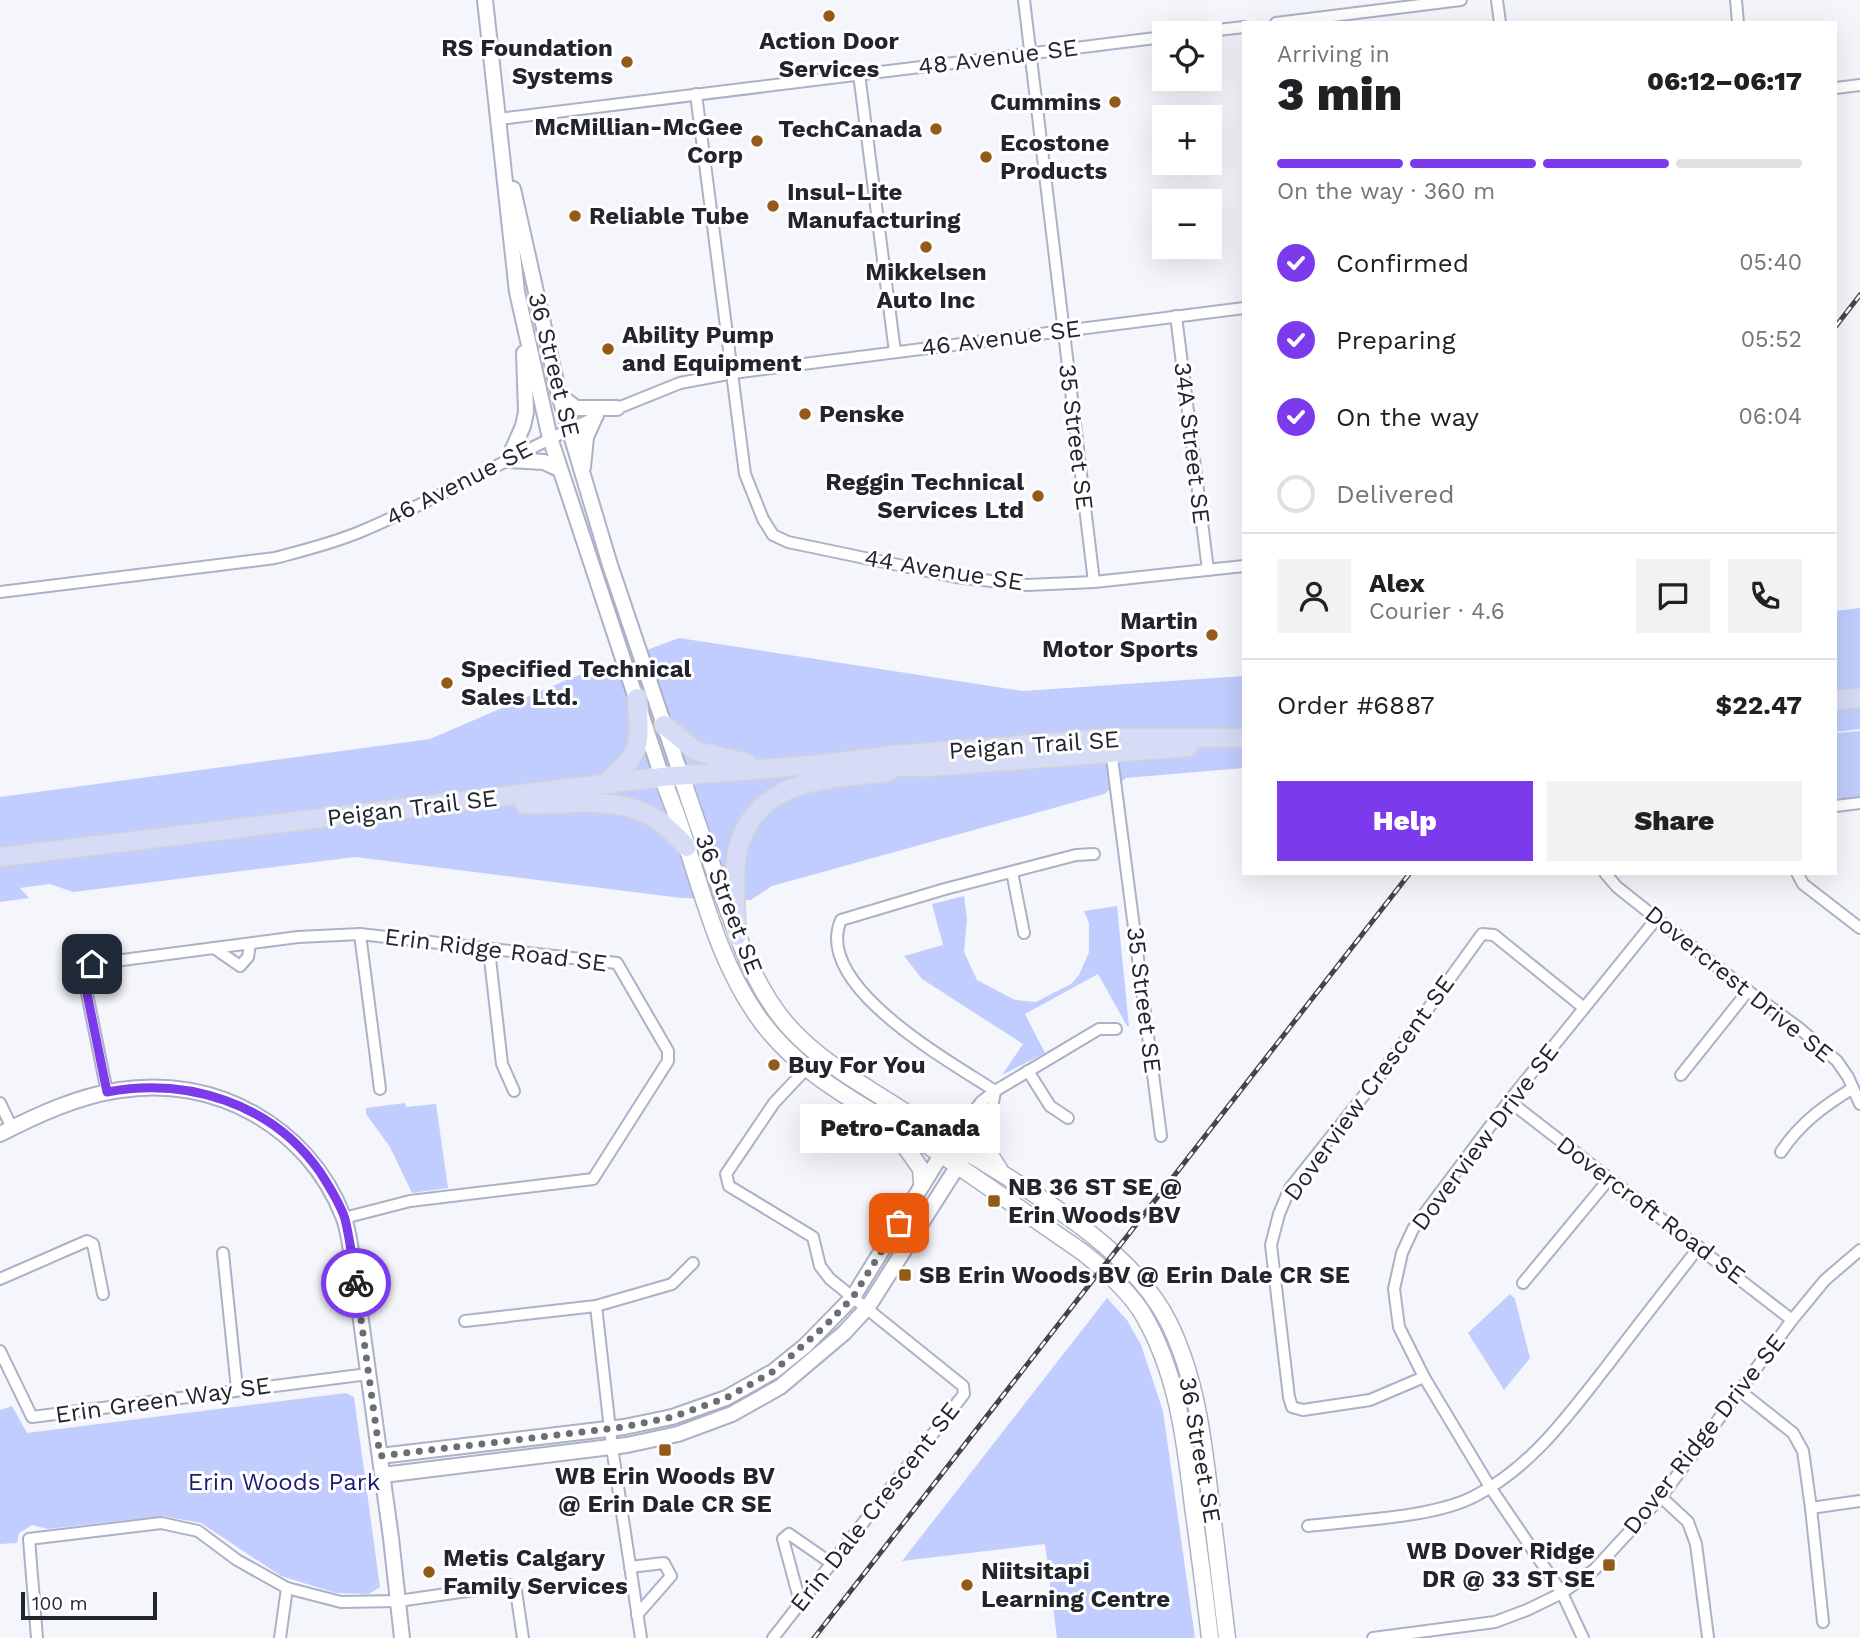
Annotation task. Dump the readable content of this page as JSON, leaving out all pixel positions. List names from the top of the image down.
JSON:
{
  "streets": {
    "main road": ["36 Street SE", "Peigan Trail SE"],
    "street": [
      "48 Avenue SE",
      "46 Avenue SE",
      "35 Street SE",
      "34A Street SE",
      "44 Avenue SE",
      "Erin Ridge Road SE",
      "Dovercrest Drive SE",
      "Doverview Crescent SE",
      "Doverview Drive SE",
      "Dovercroft Road SE",
      "Erin Green Way SE",
      "Dover Ridge Drive SE",
      "Erin Dale Crescent SE"
    ]
  },
  "crossings": [
    ["48 Avenue SE", "36 Street SE"],
    ["48 Avenue SE", "35 Street SE"],
    ["46 Avenue SE", "36 Street SE"],
    ["46 Avenue SE", "35 Street SE"],
    ["46 Avenue SE", "34A Street SE"],
    ["46 Avenue SE", "44 Avenue SE"],
    ["36 Street SE", "Peigan Trail SE"],
    ["36 Street SE", "Erin Dale Crescent SE"],
    ["35 Street SE", "44 Avenue SE"],
    ["35 Street SE", "Peigan Trail SE"],
    ["34A Street SE", "44 Avenue SE"],
    ["Dovercrest Drive SE", "Doverview Drive SE"],
    ["Doverview Crescent SE", "Doverview Drive SE"],
    ["Doverview Drive SE", "Dovercroft Road SE"],
    ["Doverview Drive SE", "Dover Ridge Drive SE"],
    ["Dovercroft Road SE", "Dover Ridge Drive SE"]
  ],
  "parks": ["Erin Woods Park"],
  "places": {
    "other": [
      "Action Door Services",
      "RS Foundation Systems",
      "Cummins",
      "TechCanada",
      "McMillian-McGee Corp",
      "Ecostone Products",
      "Insul-Lite Manufacturing",
      "Reliable Tube",
      "Mikkelsen Auto Inc",
      "Ability Pump and Equipment",
      "Penske",
      "Reggin Technical Services Ltd",
      "Martin Motor Sports",
      "Specified Technical Sales Ltd.",
      "Buy For You",
      "Petro-Canada",
      "Metis Calgary Family Services",
      "Niitsitapi Learning Centre"
    ],
    "transit": [
      "NB 36 ST SE @ Erin Woods BV",
      "SB Erin Woods BV @ Erin Dale CR SE",
      "WB Erin Woods BV @ Erin Dale CR SE",
      "WB Dover Ridge DR @ 33 ST SE"
    ]
  },
  "scale_bar": "100 m",
  "page": {
    "map_buttons": ["+", "−"],
    "heading": ["3 min", "Arriving in", "06:12–06:17"],
    "panel": [
      "Alex",
      "Courier · 4.6",
      "Order #6887",
      "$22.47"
    ],
    "bar": "On the way · 360 m",
    "list": [
      ["Confirmed", "05:40"],
      ["Preparing", "05:52"],
      ["On the way", "06:04"],
      "Delivered"
    ],
    "buttons": ["Help", "Share"],
    "bubble": "Petro-Canada",
    "scale": "100 m"
  }
}
